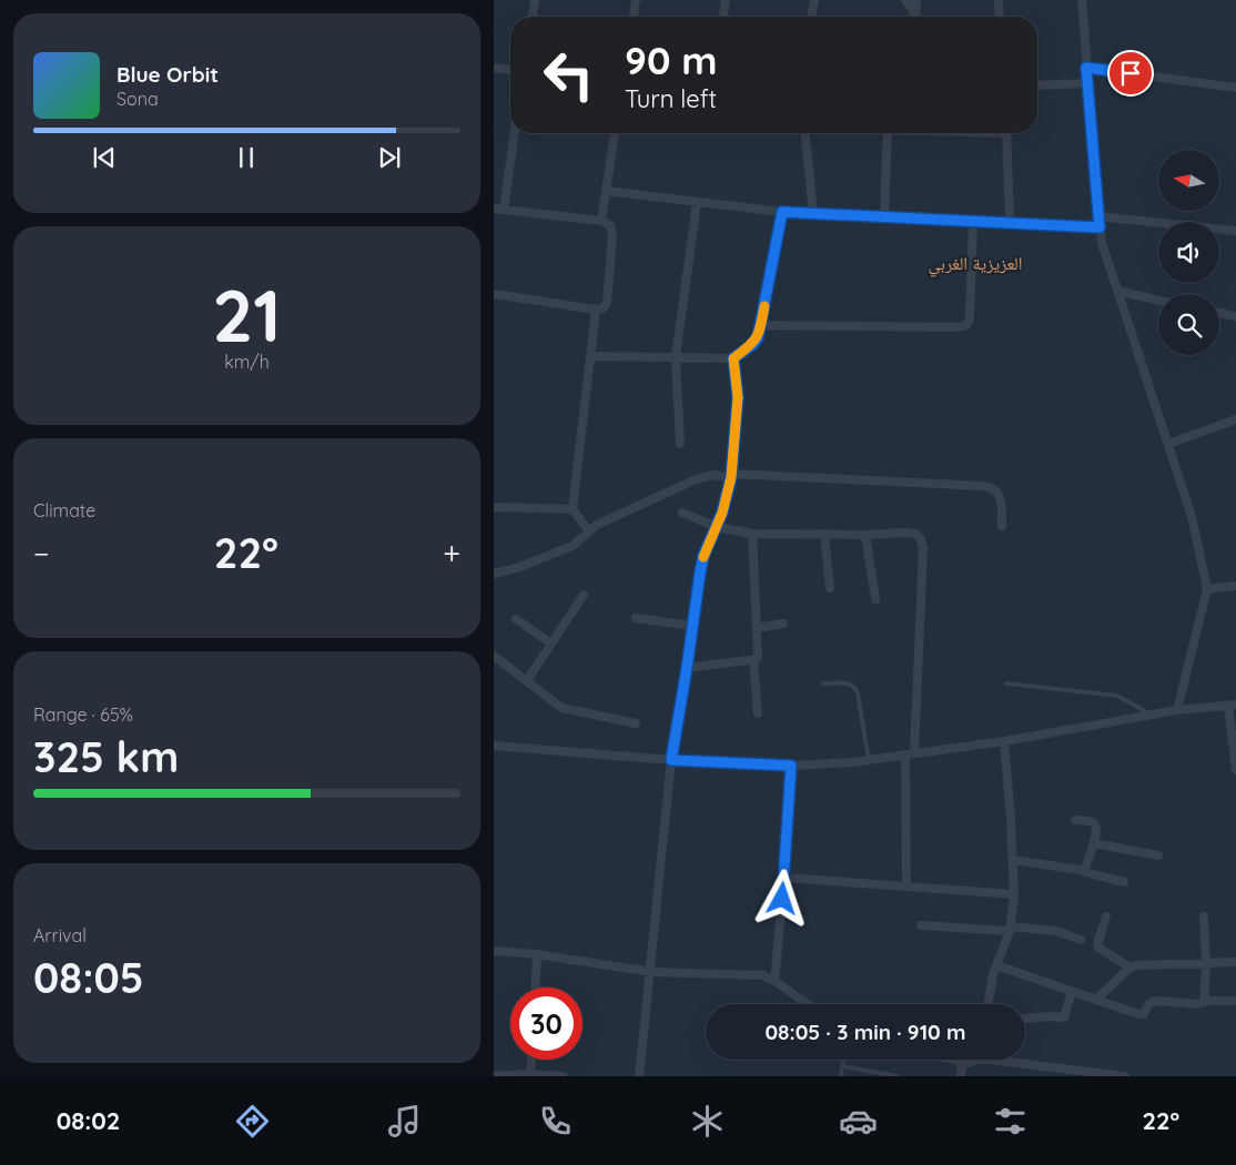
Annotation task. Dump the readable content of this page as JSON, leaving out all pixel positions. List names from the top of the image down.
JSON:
{
  "districts": ["العزيزية الغربي"],
  "north": "left",
  "page": {
    "turn": ["90 m", "Turn left"],
    "song": ["Blue Orbit", "Sona"],
    "tile": [
      ["21", "km/h"],
      "Climate",
      ["Range · 65%", "325 km"],
      ["Arrival", "08:05"]
    ],
    "heat": ["−", "22°", "+"],
    "limit": "30",
    "trip": "08:05 · 3 min · 910 m",
    "tabs": ["08:02", "22°"]
  }
}
